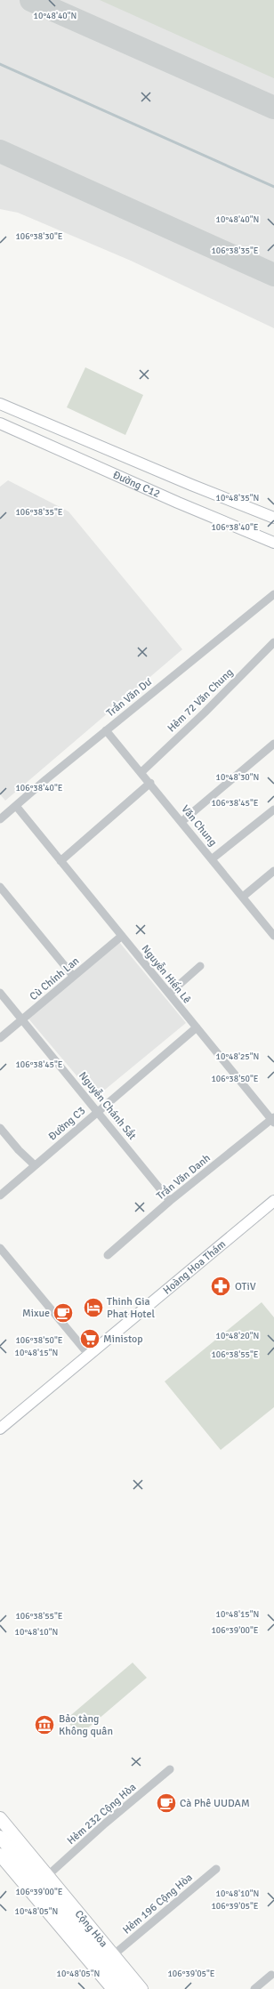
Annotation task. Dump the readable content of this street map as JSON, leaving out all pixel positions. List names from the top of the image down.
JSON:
{
  "streets": {
    "main road": ["Đường C12", "Hoàng Hoa Thám", "Cộng Hòa"],
    "street": [
      "Trần Văn Dư",
      "Hẻm 72 Văn Chung",
      "Văn Chung",
      "Nguyễn Hiến Lê",
      "Cù Chính Lan",
      "Nguyễn Chánh Sắt",
      "Đường C3",
      "Trần Văn Danh",
      "Hẻm 232 Cộng Hòa",
      "Hẻm 196 Cộng Hòa"
    ]
  },
  "crossings": [
    ["Trần Văn Dư", "Văn Chung"],
    ["Trần Văn Dư", "Nguyễn Hiến Lê"],
    ["Hẻm 72 Văn Chung", "Văn Chung"],
    ["Nguyễn Hiến Lê", "Cù Chính Lan"],
    ["Nguyễn Hiến Lê", "Đường C3"],
    ["Nguyễn Hiến Lê", "Trần Văn Danh"],
    ["Cù Chính Lan", "Nguyễn Chánh Sắt"],
    ["Nguyễn Chánh Sắt", "Đường C3"],
    ["Nguyễn Chánh Sắt", "Trần Văn Danh"],
    ["Hẻm 232 Cộng Hòa", "Cộng Hòa"],
    ["Hẻm 196 Cộng Hòa", "Cộng Hòa"]
  ],
  "places": {
    "pharmacy": ["OTiV"],
    "hotel": ["Thinh Gia Phat Hotel"],
    "cafe": ["Mixue", "Cà Phê UUDAM"],
    "supermarket": ["Ministop"],
    "museum": ["Bảo tàng Không quân"]
  },
  "coordinates": [
    "10°48'40\"N",
    "106°38'30\"E",
    "106°38'35\"E",
    "10°48'35\"N",
    "106°38'40\"E",
    "10°48'30\"N",
    "106°38'45\"E",
    "10°48'25\"N",
    "106°38'50\"E",
    "10°48'20\"N",
    "10°48'15\"N",
    "106°38'55\"E",
    "106°39'00\"E",
    "10°48'10\"N",
    "106°39'05\"E",
    "10°48'05\"N"
  ]
}
